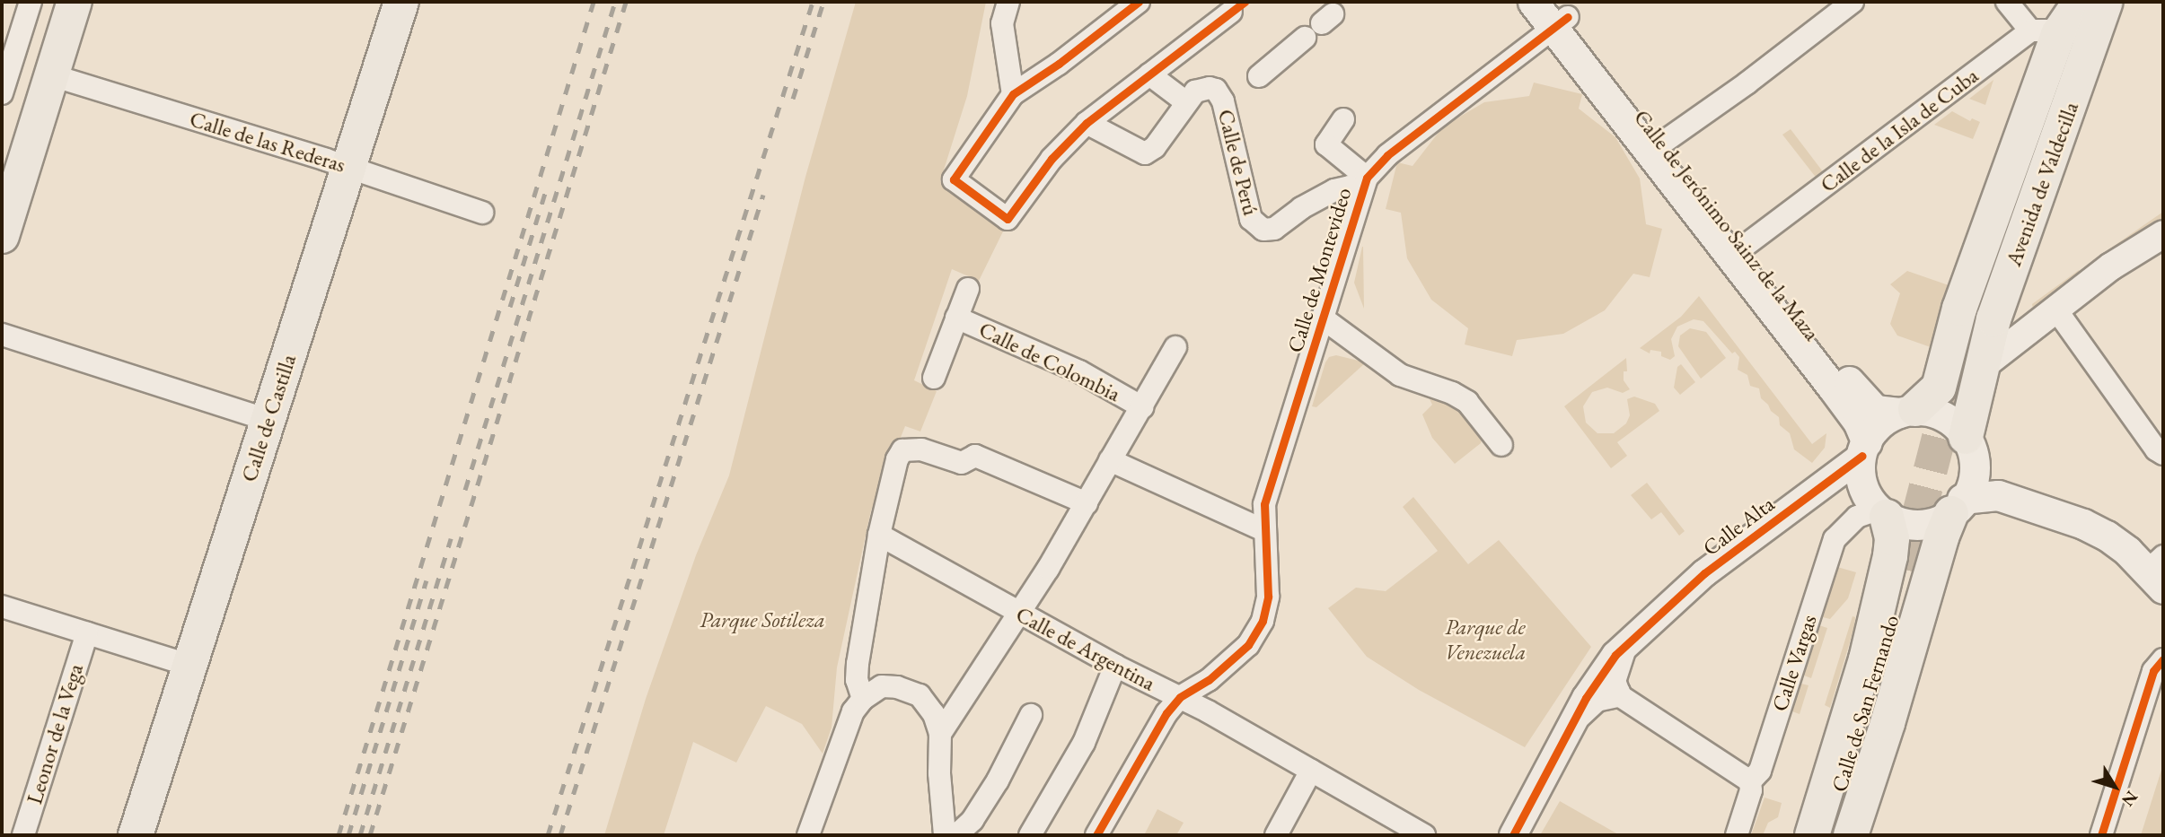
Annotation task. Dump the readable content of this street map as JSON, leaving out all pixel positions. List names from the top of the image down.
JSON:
{
  "streets": {
    "main road": [
      "Avenida de Valdecilla",
      "Calle de Jerónimo Sainz de la Maza",
      "Calle de Castilla",
      "Calle de San Fernando"
    ],
    "street": [
      "Calle de la Isla de Cuba",
      "Calle de las Rederas",
      "Calle de Perú",
      "Calle de Montevideo",
      "Calle de Colombia",
      "Calle Alta",
      "Calle de Argentina",
      "Calle Vargas",
      "Leonor de la Vega"
    ]
  },
  "crossings": [
    ["Calle de la Isla de Cuba", "Calle de Jerónimo Sainz de la Maza"],
    ["Calle de las Rederas", "Calle de Castilla"],
    ["Calle de Perú", "Calle de Montevideo"],
    ["Avenida de Valdecilla", "Calle de Jerónimo Sainz de la Maza"],
    ["Avenida de Valdecilla", "Calle Alta"],
    ["Avenida de Valdecilla", "Calle Vargas"],
    ["Calle de Jerónimo Sainz de la Maza", "Calle de Montevideo"],
    ["Calle de Jerónimo Sainz de la Maza", "Calle Alta"],
    ["Calle de Jerónimo Sainz de la Maza", "Calle Vargas"],
    ["Calle de Montevideo", "Calle de Argentina"],
    ["Calle de Colombia", "Calle de Argentina"],
    ["Calle Alta", "Calle Vargas"]
  ],
  "parks": ["Parque Sotileza", "Parque de Venezuela"],
  "north": "bottom right"
}
